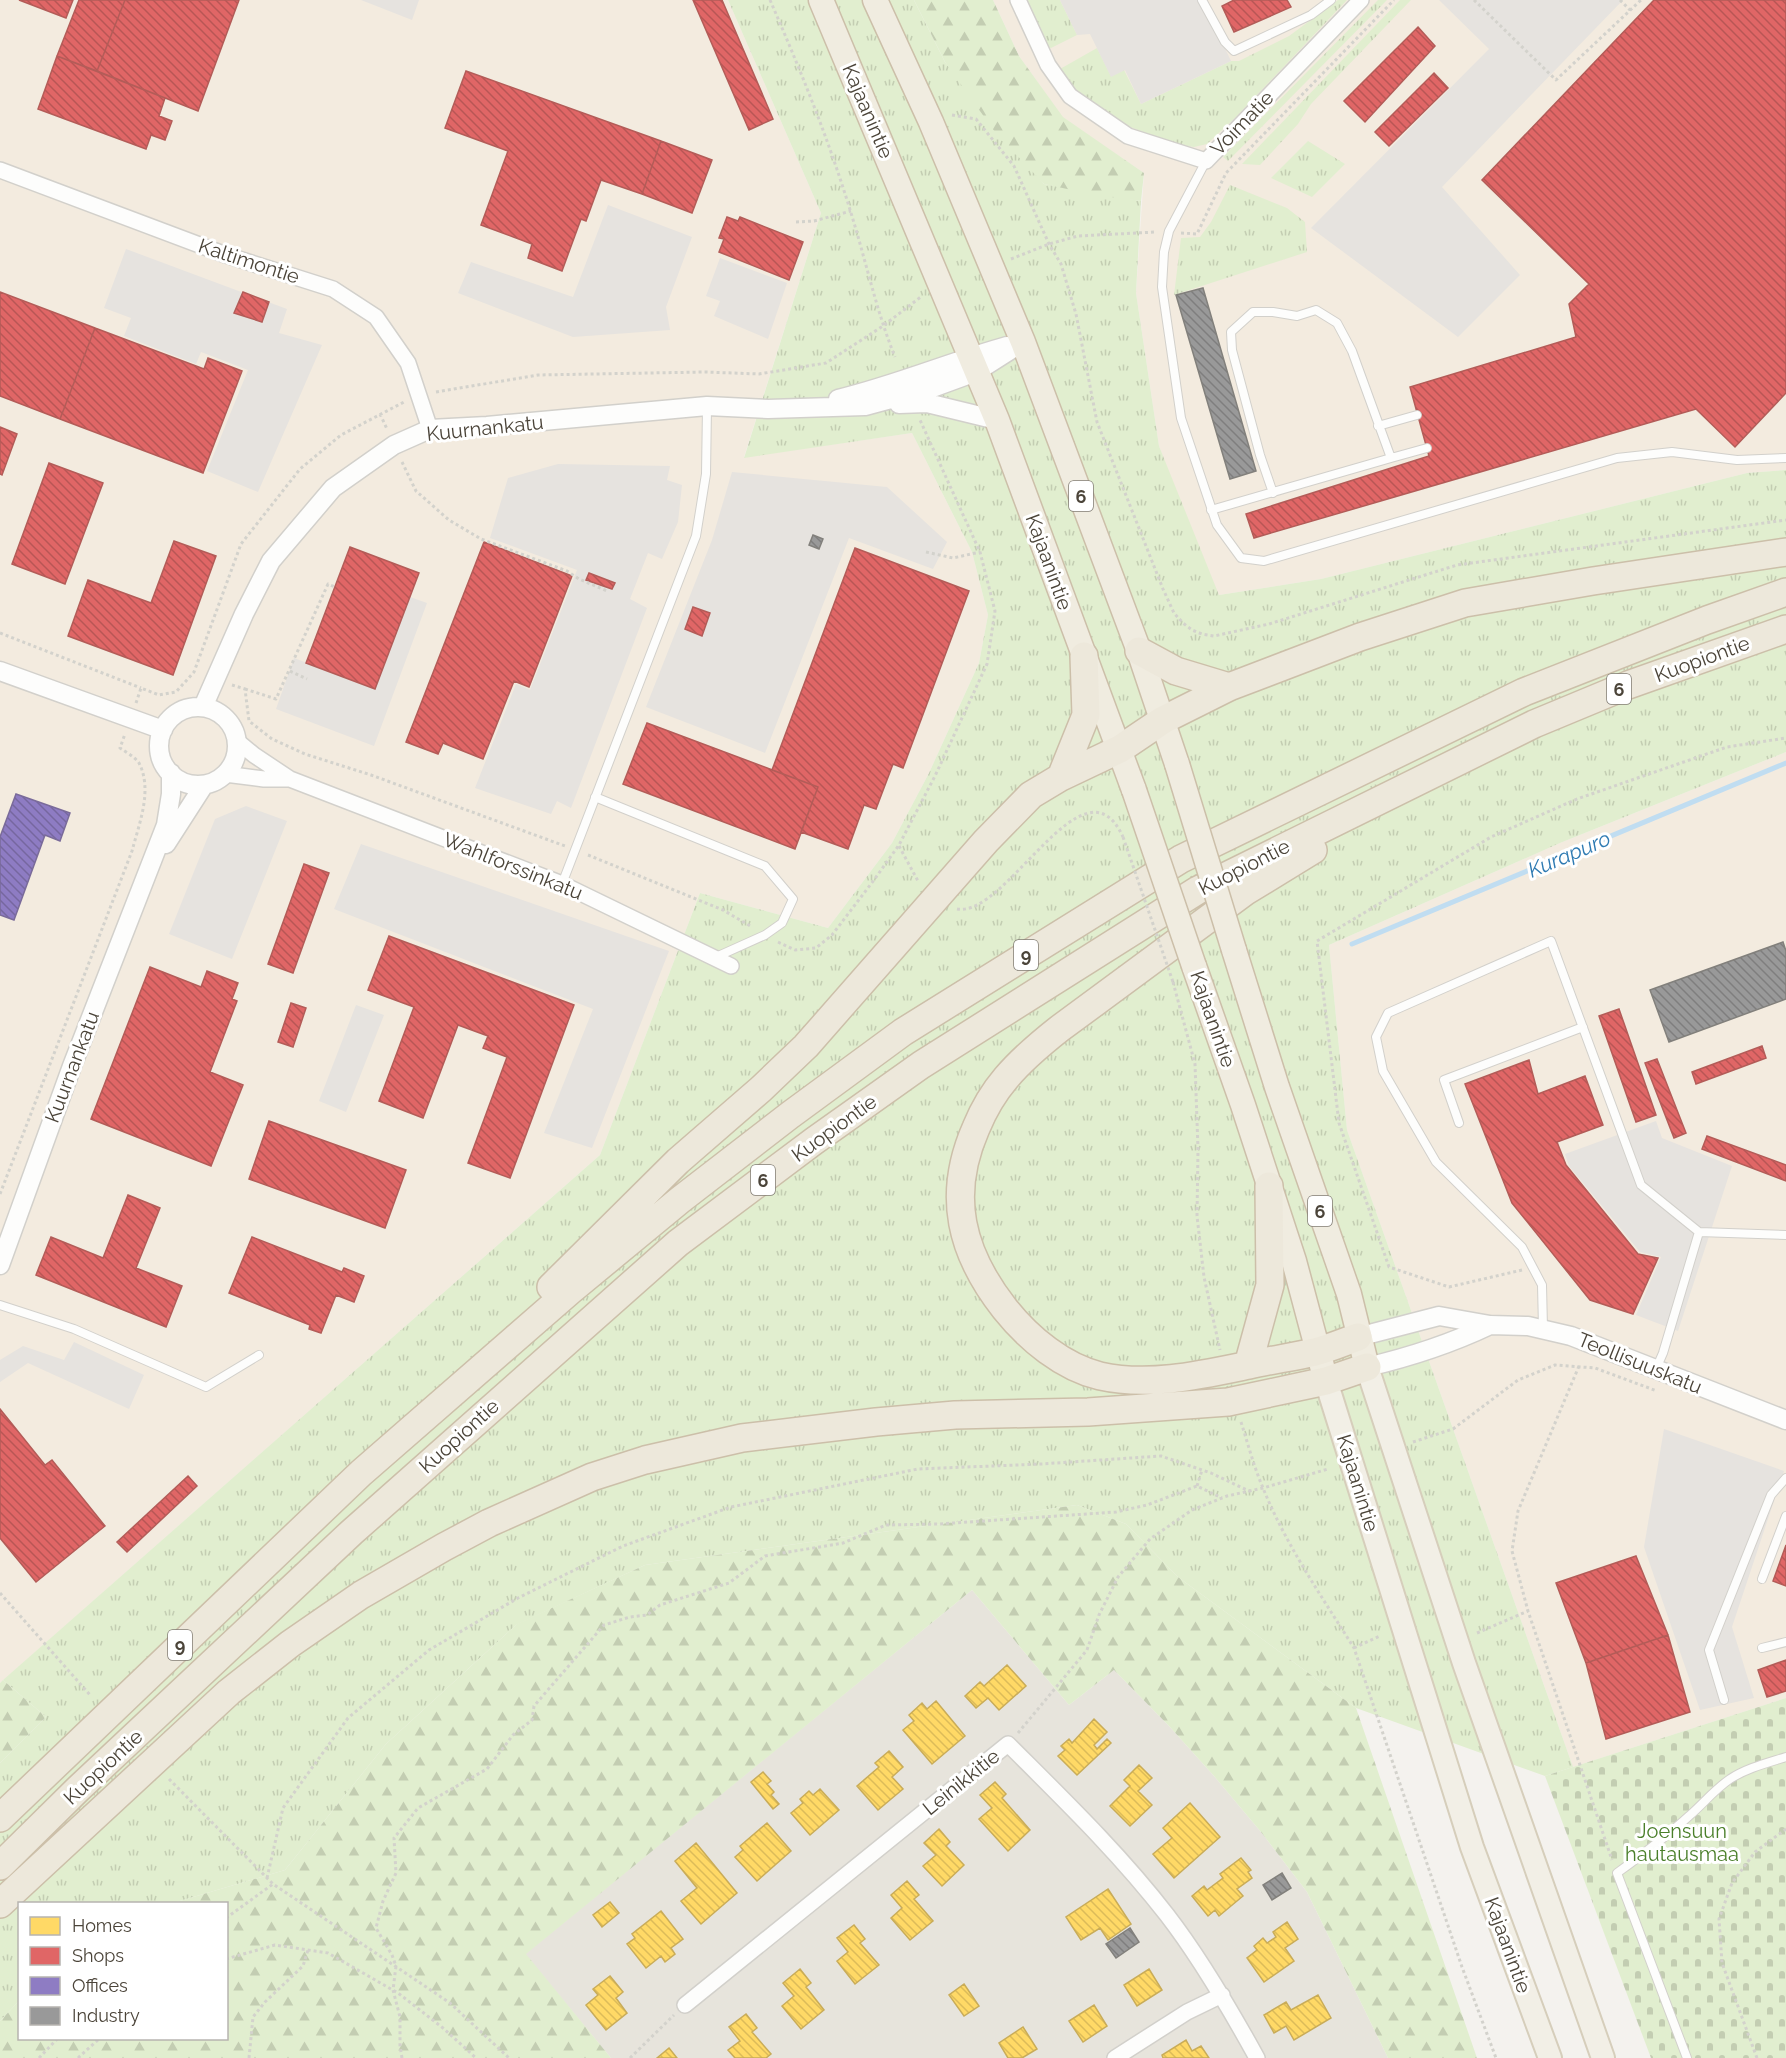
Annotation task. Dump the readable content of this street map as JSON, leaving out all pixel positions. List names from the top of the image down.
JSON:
{
  "streets": {
    "highway": [
      "Kajaanintie",
      "6",
      "Kuopiontie",
      "9"
    ],
    "street": [
      "Voimatie",
      "Kaltimontie",
      "Kuurnankatu",
      "Wahlforssinkatu",
      "Teollisuuskatu",
      "Leinikkitie"
    ]
  },
  "crossings": [
    ["Kajaanintie", "Kuurnankatu"],
    ["Kajaanintie", "6"],
    ["Kajaanintie", "Teollisuuskatu"],
    ["Kaltimontie", "Kuurnankatu"],
    ["Kuurnankatu", "Wahlforssinkatu"],
    ["6", "Kuopiontie"],
    ["6", "Teollisuuskatu"]
  ],
  "water": ["Kurapuro"],
  "parks": ["Joensuun hautausmaa"],
  "legend": [
    "Homes",
    "Shops",
    "Offices",
    "Industry"
  ]
}
